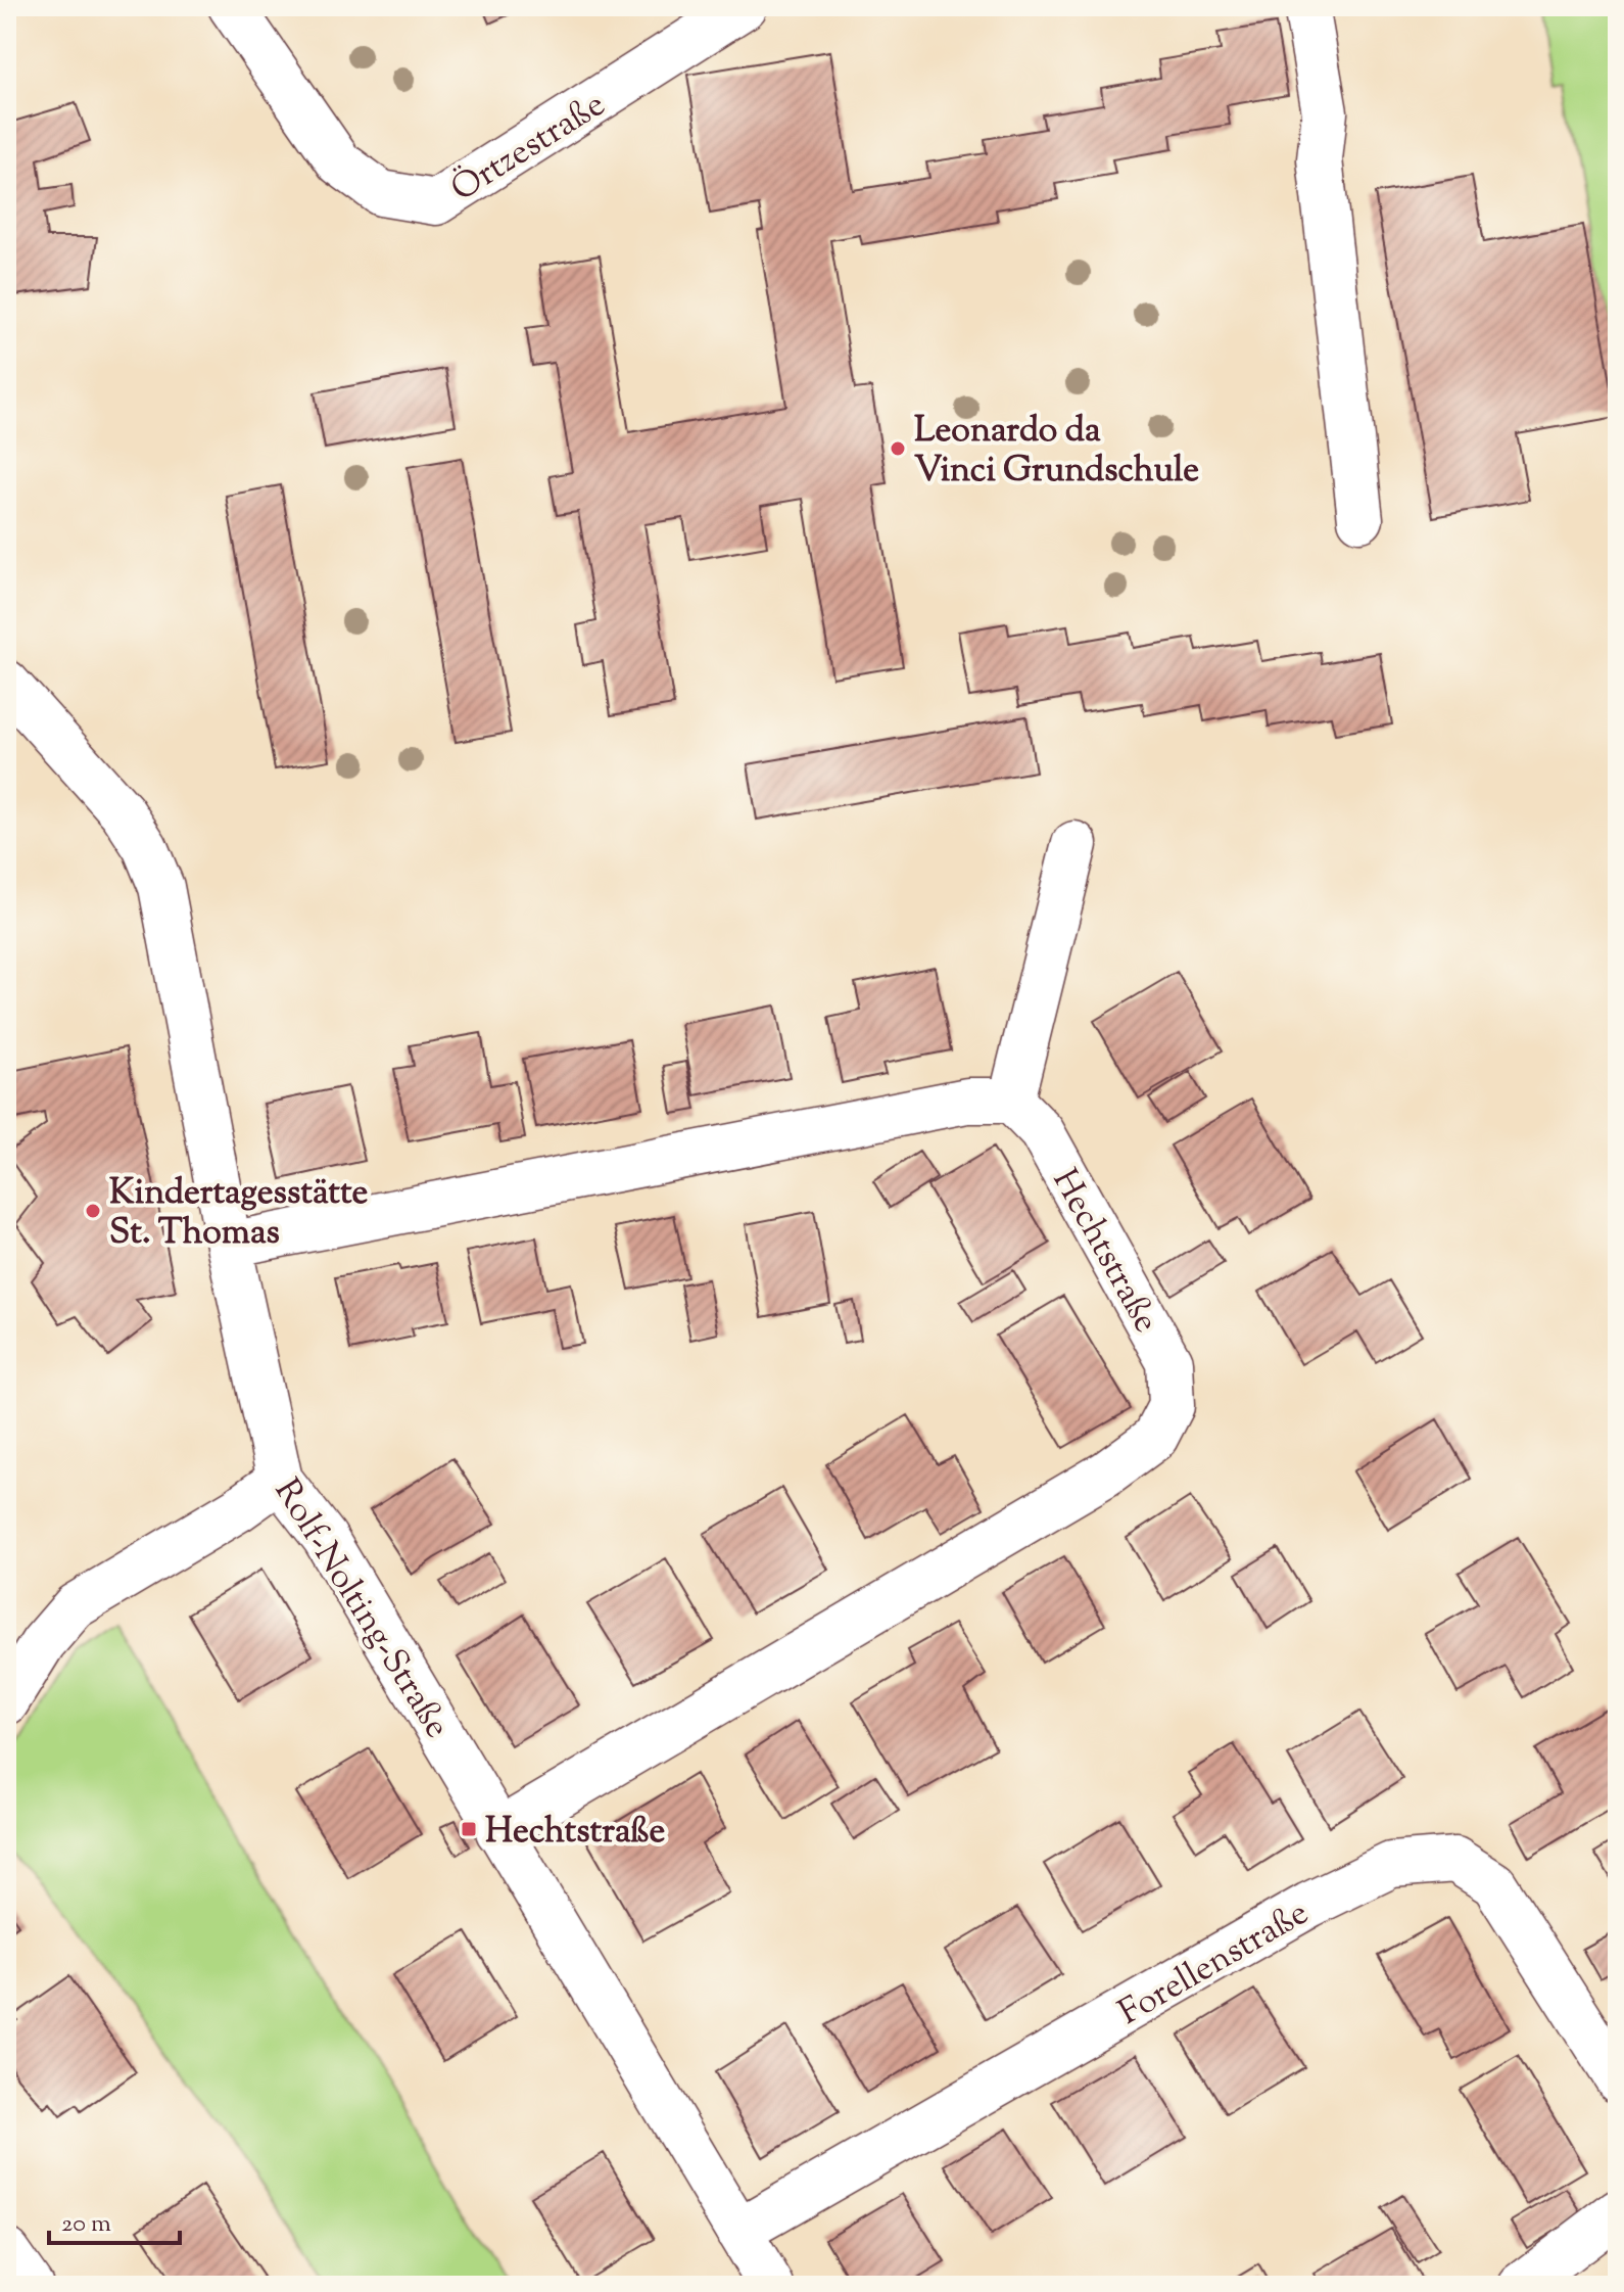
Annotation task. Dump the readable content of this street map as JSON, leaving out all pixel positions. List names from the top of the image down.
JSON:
{
  "streets": {
    "street": [
      "Örtzestraße",
      "Hechtstraße",
      "Rolf-Nolting-Straße",
      "Forellenstraße"
    ]
  },
  "crossings": [
    ["Hechtstraße", "Rolf-Nolting-Straße"],
    ["Rolf-Nolting-Straße", "Forellenstraße"]
  ],
  "places": {
    "other": ["Leonardo da Vinci Grundschule", "Kindertagesstätte St. Thomas"],
    "transit": ["Hechtstraße"]
  },
  "scale_bar": "20 m"
}
